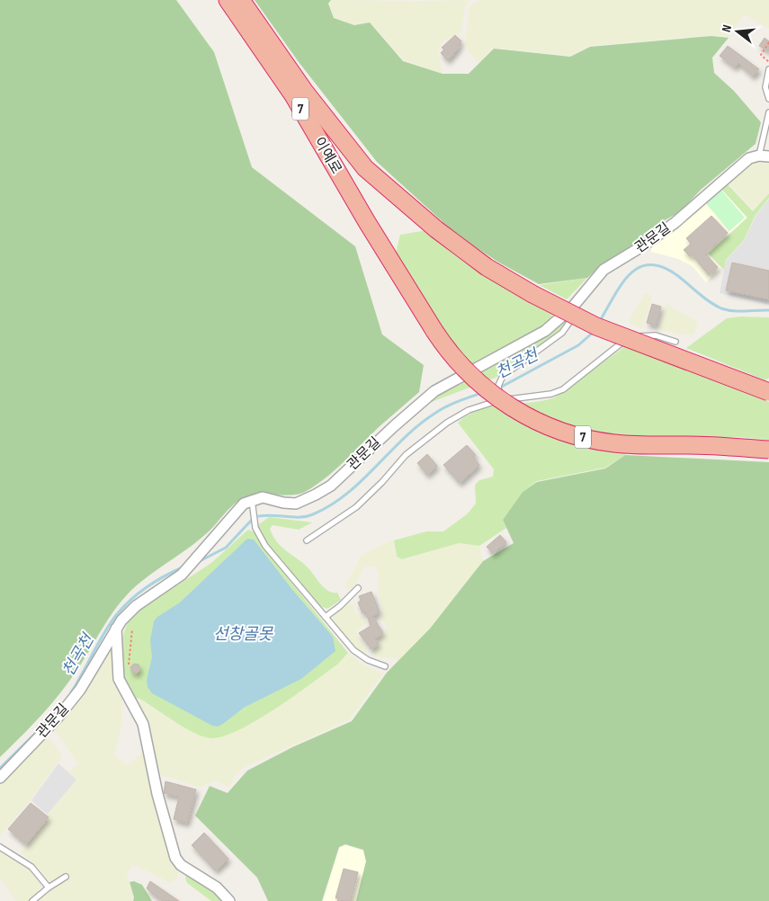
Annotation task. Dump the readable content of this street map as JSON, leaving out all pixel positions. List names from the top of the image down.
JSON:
{
  "streets": {
    "highway": ["7", "이예로"],
    "street": ["관문길"]
  },
  "water": ["천곡천", "선창골못"],
  "north": "left"
}
